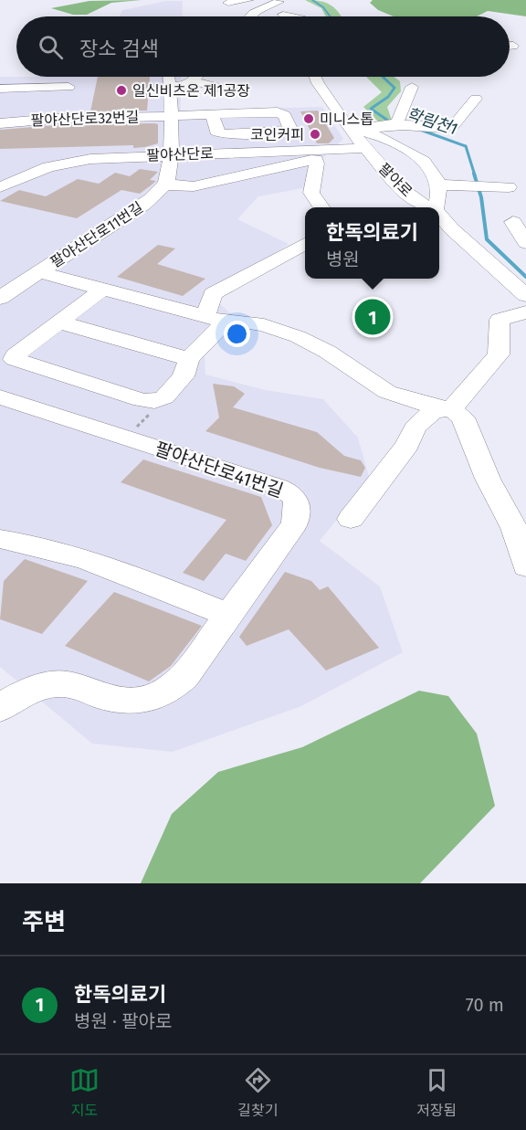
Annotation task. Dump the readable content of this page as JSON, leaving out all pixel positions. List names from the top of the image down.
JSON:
{
  "streets": {
    "street": [
      "팔야산단로32번길",
      "팔야산단로",
      "팔야로",
      "팔야산단로11번길",
      "팔야산단로41번길"
    ]
  },
  "crossings": [
    ["팔야산단로", "팔야로"]
  ],
  "water": ["학림천1"],
  "places": ["일신비츠온 제1공장", "미니스톱", "코인커피"],
  "page": {
    "search": "장소 검색",
    "popup": ["한독의료기", "병원"],
    "pins": "1",
    "heading": "주변",
    "list": [
      {
        "mark": "1",
        "name": "한독의료기",
        "note": "병원 · 팔야로",
        "value": "70 m"
      }
    ],
    "nav": ["지도", "길찾기", "저장됨"]
  }
}
